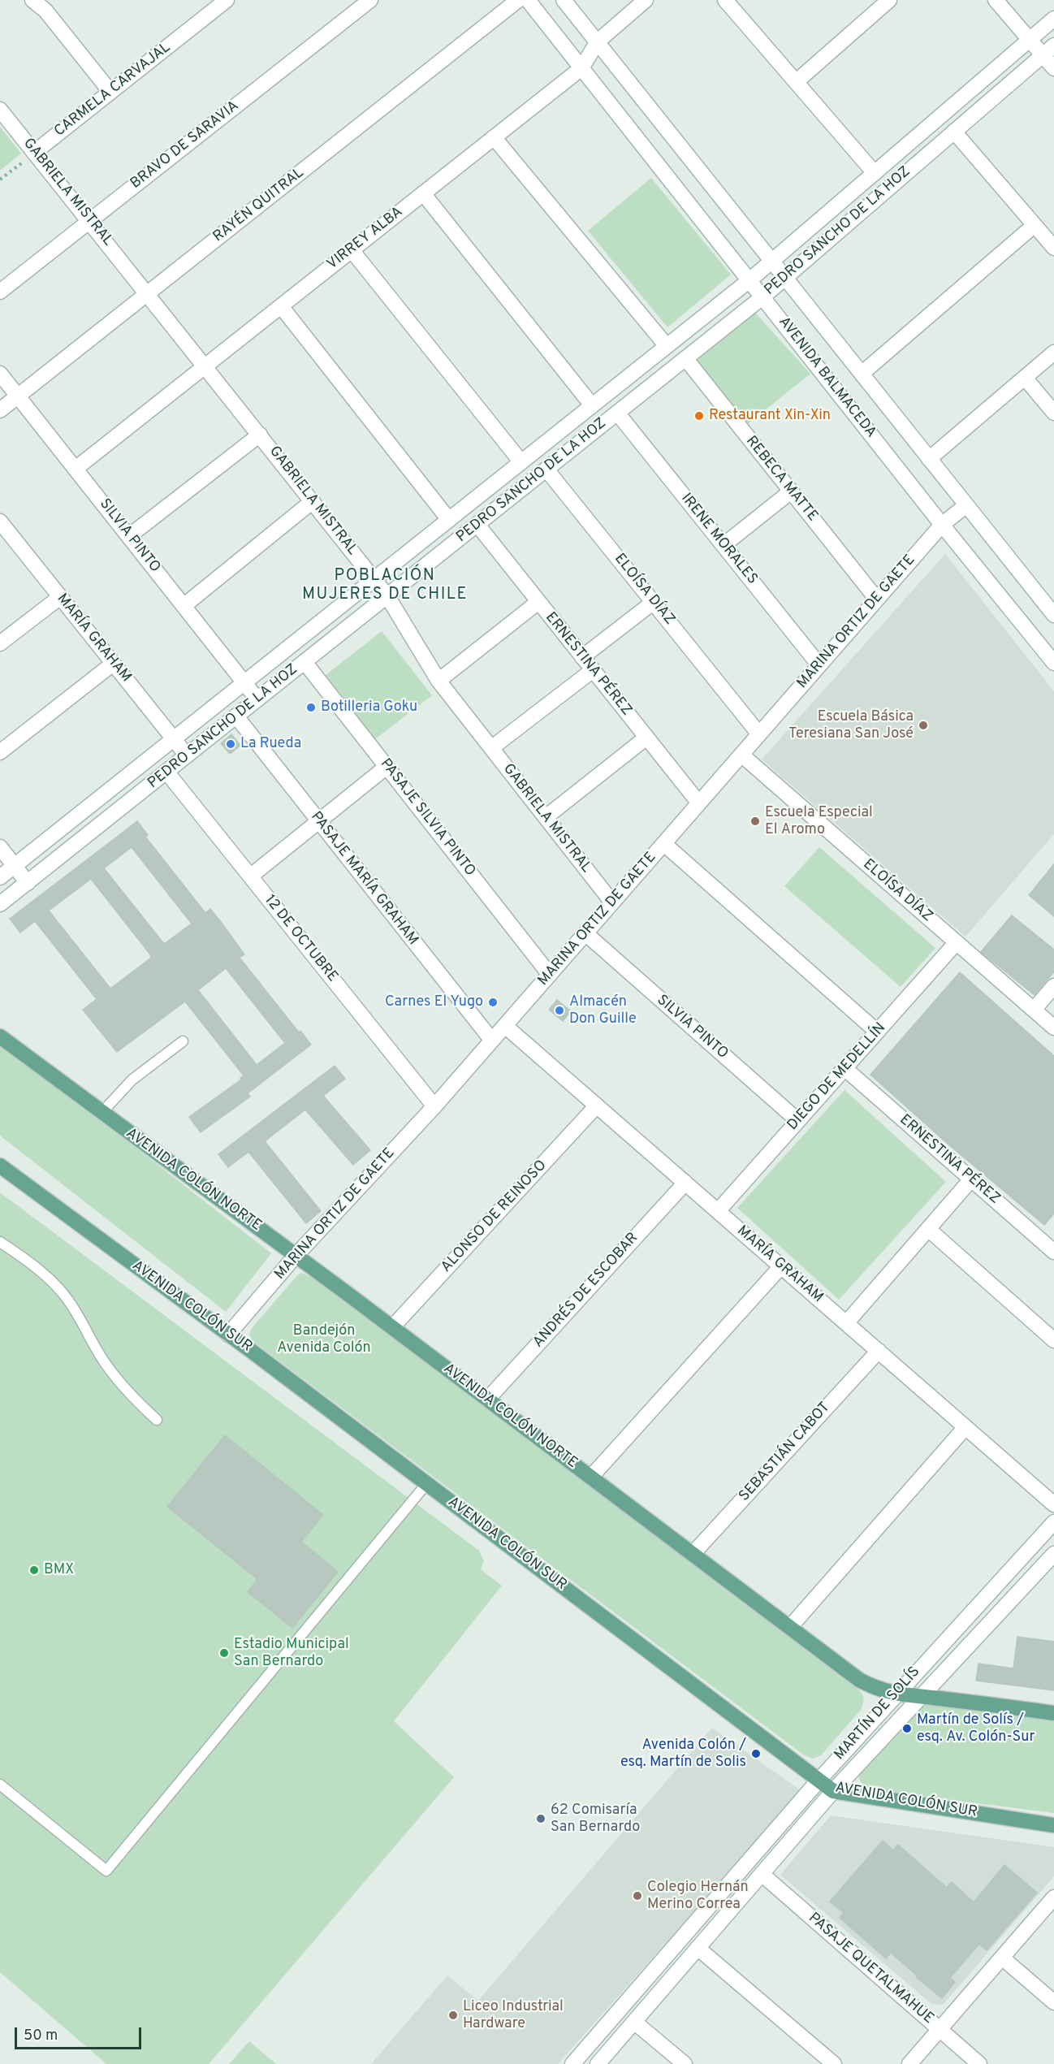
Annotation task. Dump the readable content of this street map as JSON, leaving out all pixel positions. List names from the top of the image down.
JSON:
{
  "streets": {
    "main road": ["AVENIDA COLÓN NORTE", "AVENIDA COLÓN SUR"],
    "street": [
      "CARMELA CARVAJAL",
      "BRAVO DE SARAVIA",
      "GABRIELA MISTRAL",
      "RAYÉN QUITRAL",
      "PEDRO SANCHO DE LA HOZ",
      "VIRREY ALBA",
      "AVENIDA BALMACEDA",
      "REBECA MATTE",
      "SILVIA PINTO",
      "IRENE MORALES",
      "ELOÍSA DÍAZ",
      "MARINA ORTIZ DE GAETE",
      "MARÍA GRAHAM",
      "ERNESTINA PÉREZ",
      "PASAJE SILVIA PINTO",
      "PASAJE MARÍA GRAHAM",
      "12 DE OCTUBRE",
      "DIEGO DE MEDELLÍN",
      "ALONSO DE REINOSO",
      "ANDRÉS DE ESCOBAR",
      "SEBASTIÁN CABOT",
      "MARTÍN DE SOLÍS",
      "PASAJE QUETALMAHUE"
    ]
  },
  "crossings": [
    ["CARMELA CARVAJAL", "GABRIELA MISTRAL"],
    ["BRAVO DE SARAVIA", "GABRIELA MISTRAL"],
    ["GABRIELA MISTRAL", "RAYÉN QUITRAL"],
    ["GABRIELA MISTRAL", "PEDRO SANCHO DE LA HOZ"],
    ["GABRIELA MISTRAL", "VIRREY ALBA"],
    ["GABRIELA MISTRAL", "MARINA ORTIZ DE GAETE"],
    ["RAYÉN QUITRAL", "SILVIA PINTO"],
    ["PEDRO SANCHO DE LA HOZ", "AVENIDA BALMACEDA"],
    ["PEDRO SANCHO DE LA HOZ", "REBECA MATTE"],
    ["PEDRO SANCHO DE LA HOZ", "SILVIA PINTO"],
    ["PEDRO SANCHO DE LA HOZ", "IRENE MORALES"],
    ["PEDRO SANCHO DE LA HOZ", "ELOÍSA DÍAZ"],
    ["PEDRO SANCHO DE LA HOZ", "MARÍA GRAHAM"],
    ["PEDRO SANCHO DE LA HOZ", "ERNESTINA PÉREZ"],
    ["PEDRO SANCHO DE LA HOZ", "PASAJE SILVIA PINTO"],
    ["PEDRO SANCHO DE LA HOZ", "PASAJE MARÍA GRAHAM"],
    ["PEDRO SANCHO DE LA HOZ", "12 DE OCTUBRE"],
    ["VIRREY ALBA", "AVENIDA BALMACEDA"],
    ["VIRREY ALBA", "SILVIA PINTO"],
    ["AVENIDA BALMACEDA", "MARINA ORTIZ DE GAETE"],
    ["REBECA MATTE", "MARINA ORTIZ DE GAETE"],
    ["SILVIA PINTO", "MARINA ORTIZ DE GAETE"],
    ["SILVIA PINTO", "DIEGO DE MEDELLÍN"],
    ["IRENE MORALES", "MARINA ORTIZ DE GAETE"],
    ["ELOÍSA DÍAZ", "MARINA ORTIZ DE GAETE"],
    ["ELOÍSA DÍAZ", "DIEGO DE MEDELLÍN"],
    ["MARINA ORTIZ DE GAETE", "MARÍA GRAHAM"],
    ["MARINA ORTIZ DE GAETE", "ERNESTINA PÉREZ"],
    ["MARINA ORTIZ DE GAETE", "PASAJE SILVIA PINTO"],
    ["MARINA ORTIZ DE GAETE", "PASAJE MARÍA GRAHAM"],
    ["MARINA ORTIZ DE GAETE", "12 DE OCTUBRE"],
    ["MARINA ORTIZ DE GAETE", "AVENIDA COLÓN NORTE"],
    ["MARINA ORTIZ DE GAETE", "AVENIDA COLÓN SUR"],
    ["MARÍA GRAHAM", "DIEGO DE MEDELLÍN"],
    ["MARÍA GRAHAM", "ALONSO DE REINOSO"],
    ["MARÍA GRAHAM", "ANDRÉS DE ESCOBAR"],
    ["MARÍA GRAHAM", "SEBASTIÁN CABOT"],
    ["ERNESTINA PÉREZ", "DIEGO DE MEDELLÍN"],
    ["AVENIDA COLÓN NORTE", "ALONSO DE REINOSO"],
    ["AVENIDA COLÓN NORTE", "ANDRÉS DE ESCOBAR"],
    ["AVENIDA COLÓN NORTE", "SEBASTIÁN CABOT"],
    ["AVENIDA COLÓN NORTE", "MARTÍN DE SOLÍS"],
    ["AVENIDA COLÓN SUR", "MARTÍN DE SOLÍS"],
    ["MARTÍN DE SOLÍS", "PASAJE QUETALMAHUE"]
  ],
  "districts": ["POBLACIÓN MUJERES DE CHILE"],
  "parks": ["Bandejón Avenida Colón"],
  "places": [
    "Restaurant Xin-Xin",
    "Botilleria Goku",
    "Escuela Básica Teresiana San José",
    "La Rueda",
    "Escuela Especial El Aromo",
    "Carnes El Yugo",
    "Almacén Don Guille",
    "BMX",
    "Estadio Municipal San Bernardo",
    "Martín de Solís / esq. Av. Colón-Sur",
    "Avenida Colón / esq. Martín de Solis",
    "62 Comisaría San Bernardo",
    "Colegio Hernán Merino Correa",
    "Liceo Industrial Hardware"
  ],
  "scale_bar": "50 m"
}
